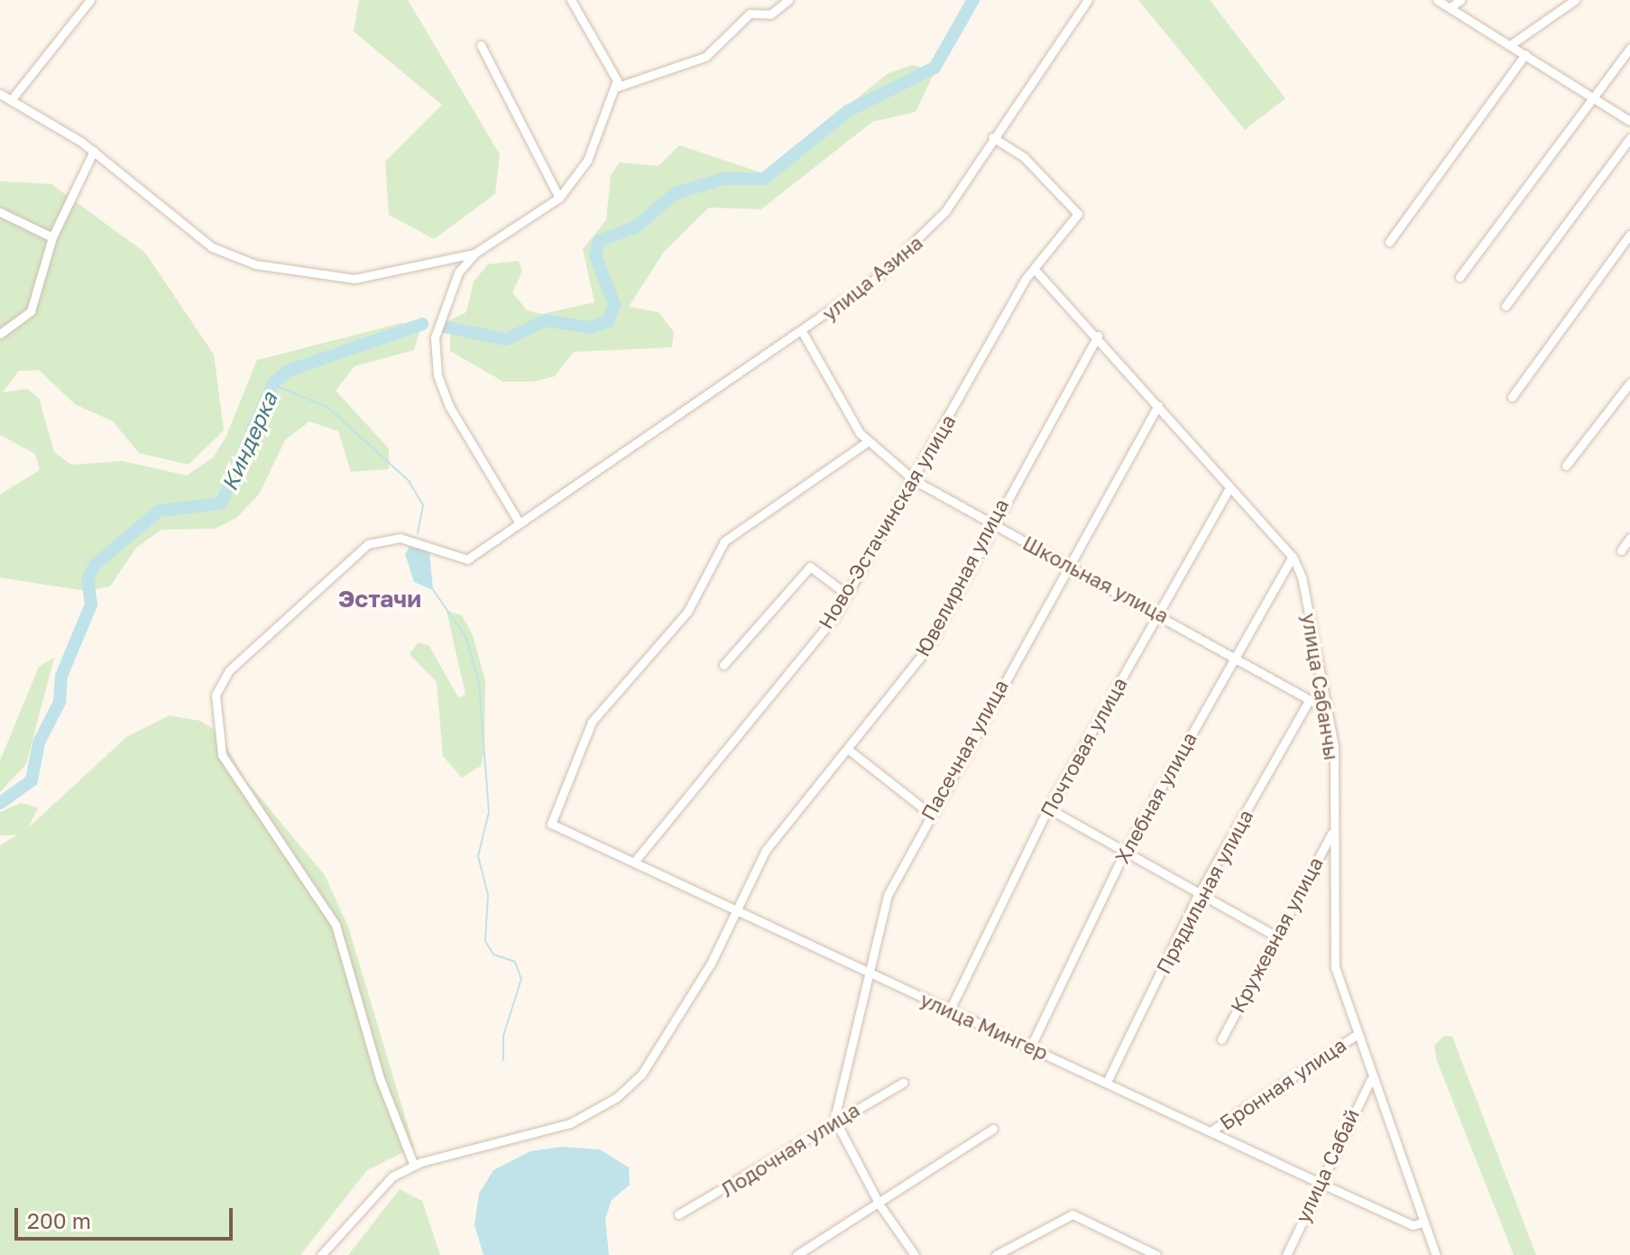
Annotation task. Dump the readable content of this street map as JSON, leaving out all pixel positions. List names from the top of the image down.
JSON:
{
  "streets": {
    "street": [
      "улица Азина",
      "Ново-Эстачинская улица",
      "Ювелирная улица",
      "Школьная улица",
      "улица Сабанчы",
      "Почтовая улица",
      "Пасечная улица",
      "Хлебная улица",
      "Прядильная улица",
      "Кружевная улица",
      "улица Мингер",
      "Бронная улица",
      "Лодочная улица",
      "улица Сабай"
    ]
  },
  "crossings": [
    ["улица Азина", "Ювелирная улица"],
    ["Ново-Эстачинская улица", "Школьная улица"],
    ["Ново-Эстачинская улица", "улица Мингер"],
    ["Ювелирная улица", "Школьная улица"],
    ["Ювелирная улица", "улица Мингер"],
    ["Школьная улица", "улица Сабанчы"],
    ["Школьная улица", "Почтовая улица"],
    ["Школьная улица", "Пасечная улица"],
    ["Школьная улица", "Хлебная улица"],
    ["Школьная улица", "Прядильная улица"],
    ["Школьная улица", "улица Мингер"],
    ["улица Сабанчы", "Хлебная улица"],
    ["улица Сабанчы", "Кружевная улица"],
    ["улица Сабанчы", "улица Мингер"],
    ["улица Сабанчы", "Бронная улица"],
    ["улица Сабанчы", "улица Сабай"],
    ["Почтовая улица", "улица Мингер"],
    ["Пасечная улица", "улица Мингер"],
    ["Пасечная улица", "Лодочная улица"],
    ["Хлебная улица", "улица Мингер"],
    ["Прядильная улица", "улица Мингер"],
    ["улица Мингер", "Бронная улица"],
    ["улица Мингер", "улица Сабай"]
  ],
  "districts": ["Эстачи"],
  "water": ["Киндерка"],
  "scale_bar": "200 m"
}
